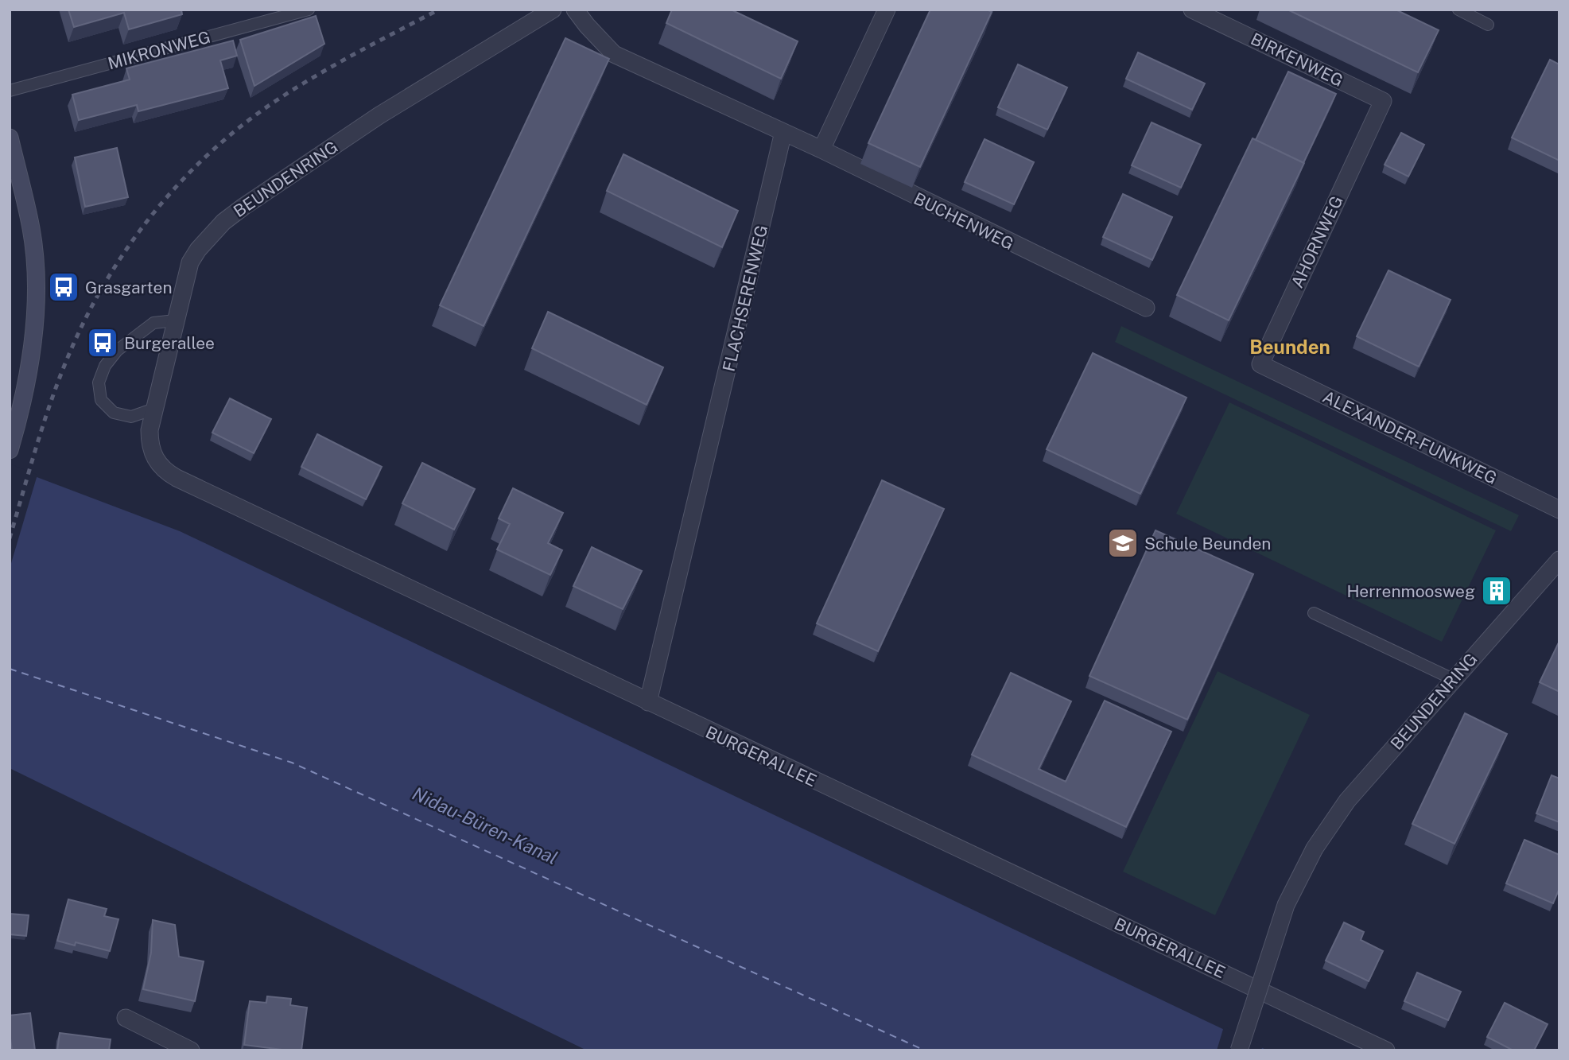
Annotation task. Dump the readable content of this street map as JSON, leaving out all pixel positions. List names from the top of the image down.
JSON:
{
  "streets": {
    "street": [
      "BIRKENWEG",
      "BEUNDENRING",
      "BUCHENWEG",
      "AHORNWEG",
      "FLACHSERENWEG",
      "ALEXANDER-FUNKWEG",
      "BURGERALLEE"
    ],
    "lane": ["MIKRONWEG"]
  },
  "crossings": [
    ["BIRKENWEG", "AHORNWEG"],
    ["BEUNDENRING", "BURGERALLEE"],
    ["BUCHENWEG", "FLACHSERENWEG"],
    ["AHORNWEG", "ALEXANDER-FUNKWEG"],
    ["FLACHSERENWEG", "BURGERALLEE"]
  ],
  "districts": ["Beunden"],
  "water": ["Nidau-Büren-Kanal"],
  "places": {
    "bus stop": ["Grasgarten", "Burgerallee"],
    "school or university": ["Schule Beunden"],
    "building": ["Herrenmoosweg"]
  }
}
